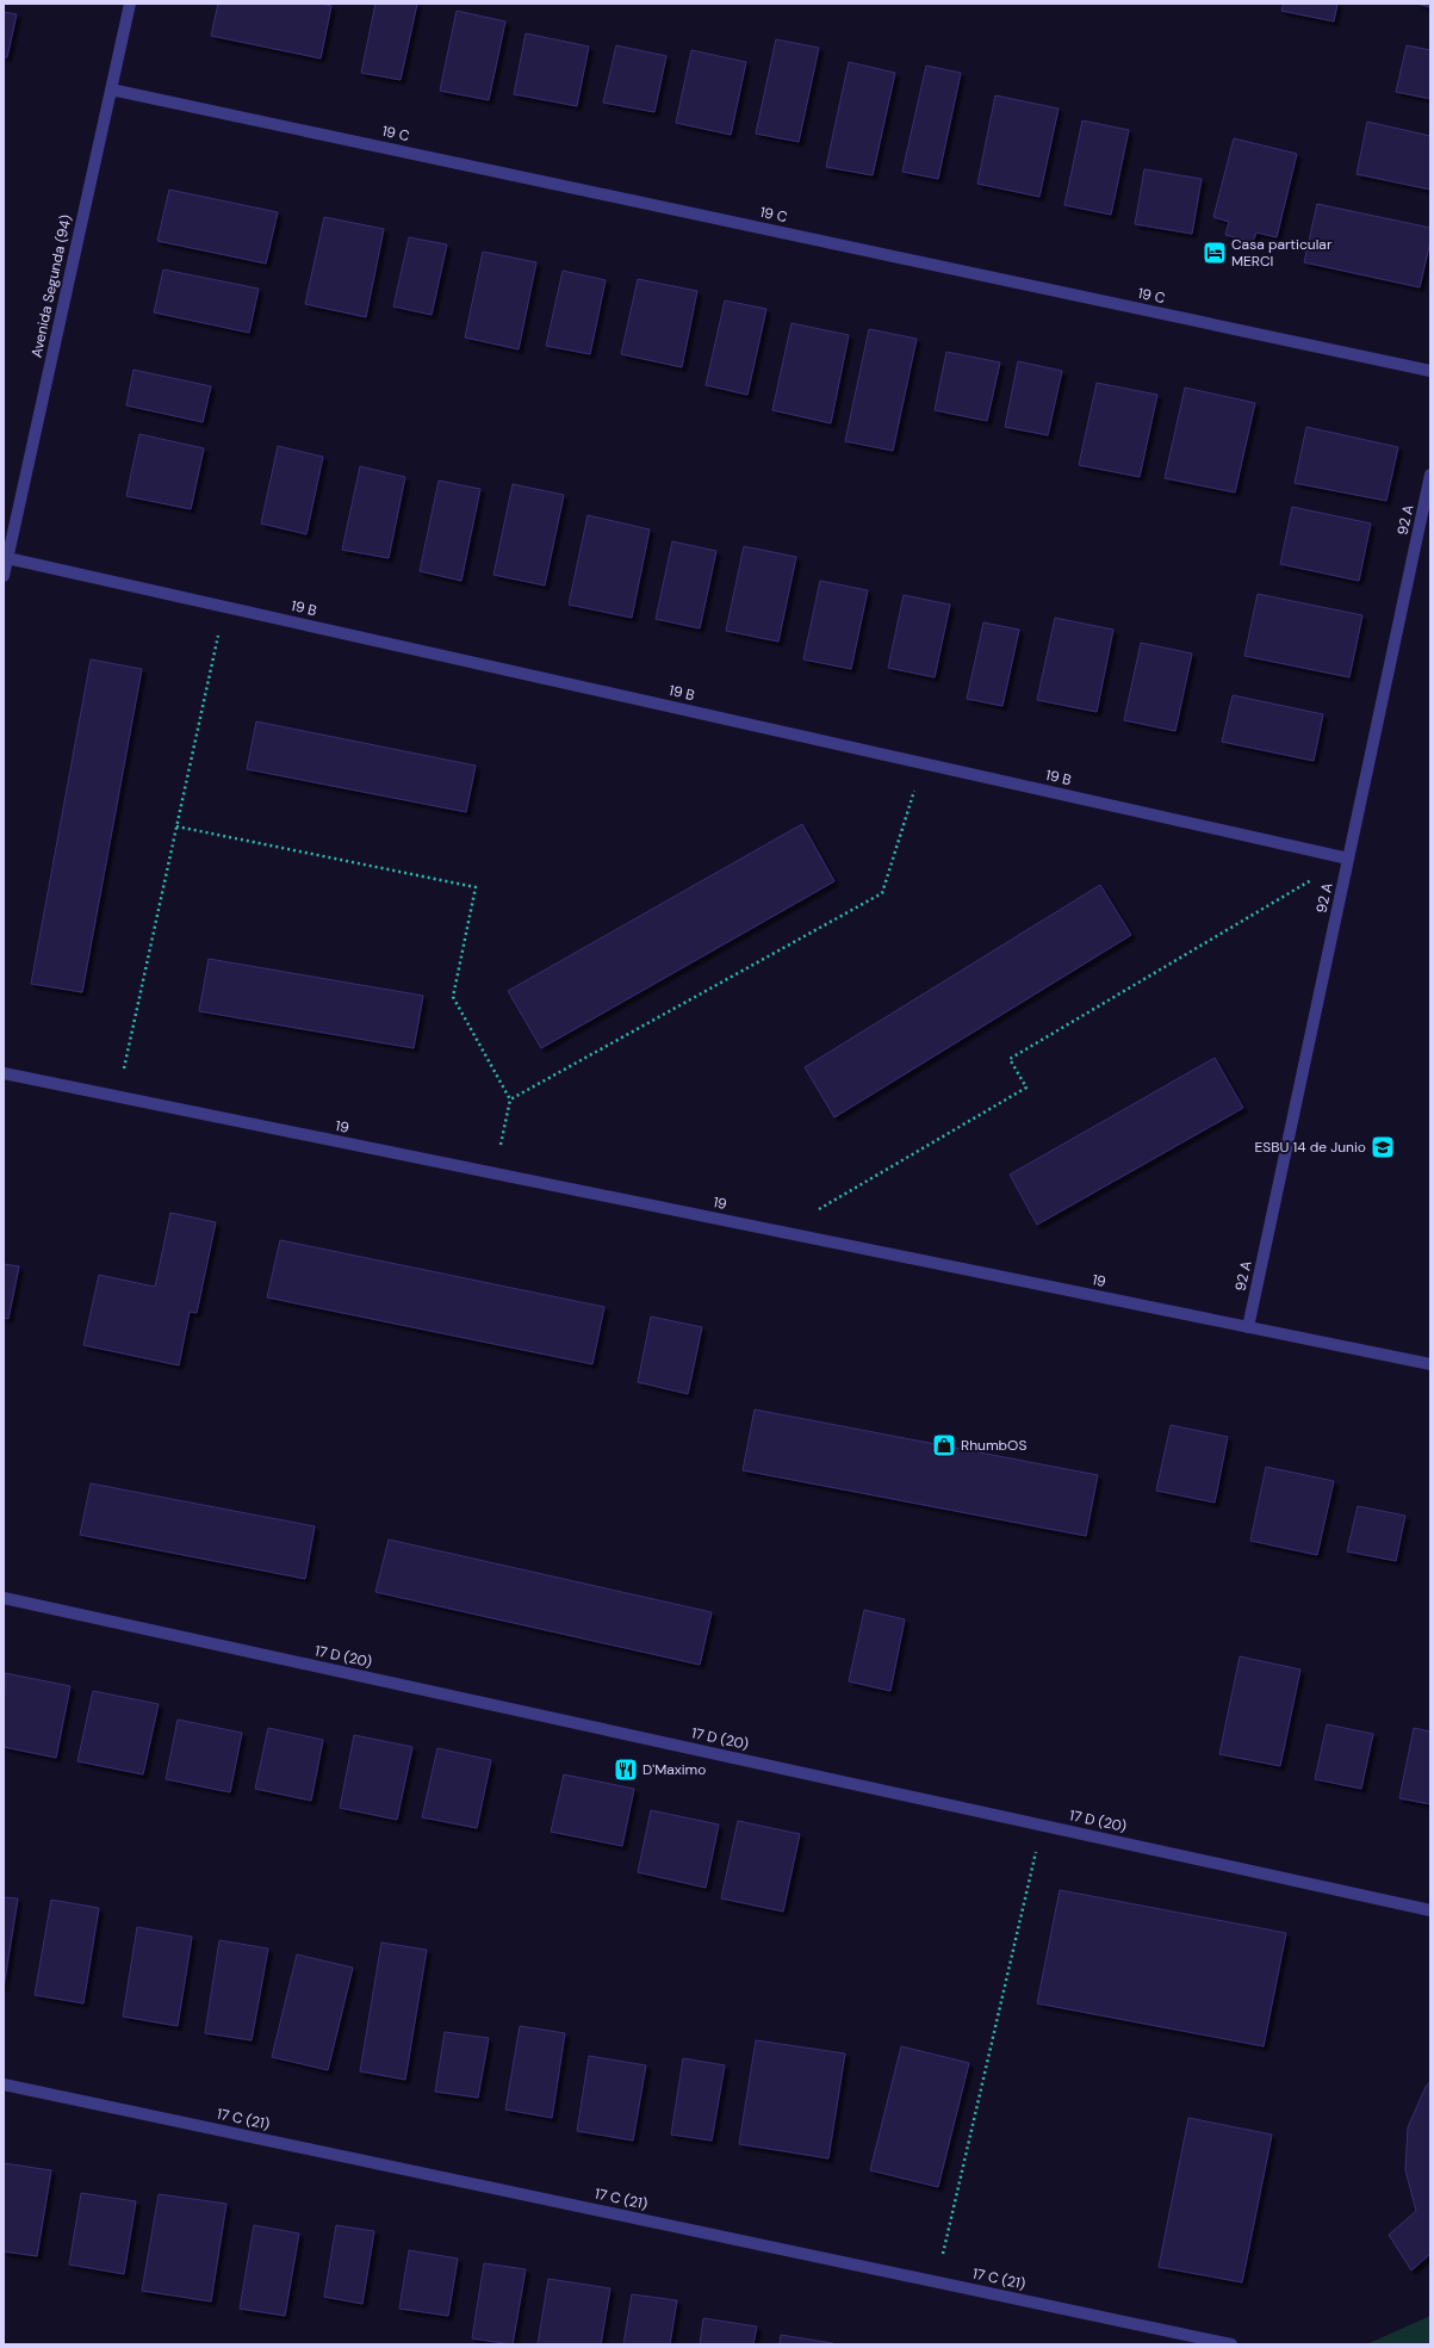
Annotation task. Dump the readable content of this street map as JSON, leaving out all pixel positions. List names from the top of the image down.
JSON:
{
  "streets": {
    "street": [
      "19 C",
      "Avenida Segunda (94)",
      "92 A",
      "19 B",
      "19",
      "17 D (20)",
      "17 C (21)"
    ]
  },
  "crossings": [
    ["19 C", "Avenida Segunda (94)"],
    ["Avenida Segunda (94)", "19 B"],
    ["92 A", "19 B"],
    ["92 A", "19"]
  ],
  "places": {
    "hotel": ["Casa particular MERCI"],
    "school or university": ["ESBU 14 de Junio"],
    "shop": ["RhumbOS"],
    "restaurant": ["D'Maximo"]
  }
}
